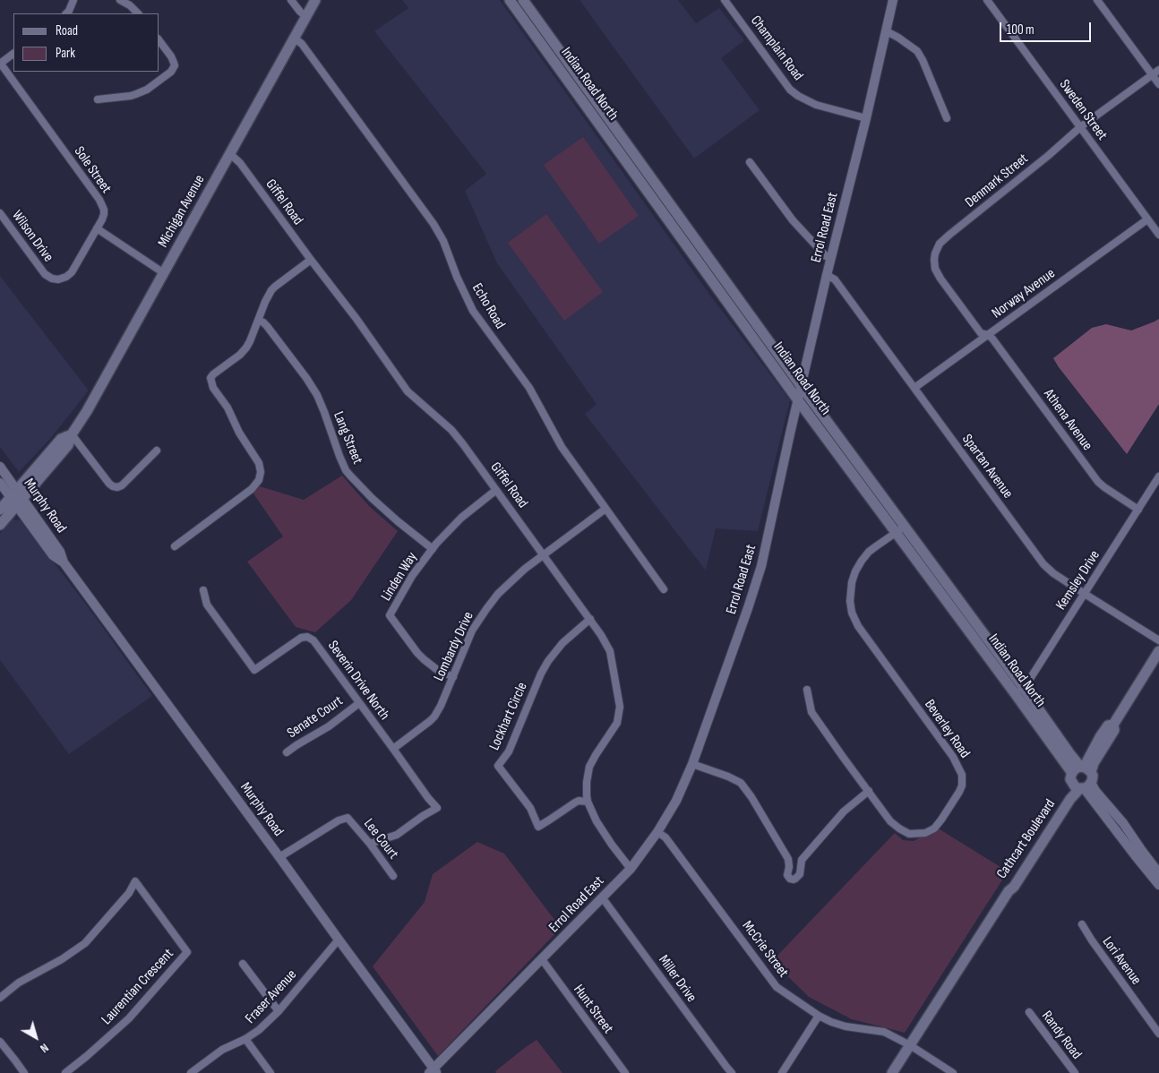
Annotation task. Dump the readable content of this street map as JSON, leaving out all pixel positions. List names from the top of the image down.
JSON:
{
  "streets": {
    "main road": ["Indian Road North", "Michigan Avenue", "Cathcart Boulevard"],
    "street": [
      "Champlain Road",
      "Sweden Street",
      "Sole Street",
      "Denmark Street",
      "Giffel Road",
      "Errol Road East",
      "Wilson Drive",
      "Norway Avenue",
      "Echo Road",
      "Athena Avenue",
      "Lang Street",
      "Spartan Avenue",
      "Murphy Road",
      "Linden Way",
      "Kemsley Drive",
      "Lombardy Drive",
      "Severin Drive North",
      "Lockhart Circle",
      "Senate Court",
      "Beverley Road",
      "Lee Court",
      "McCrie Street",
      "Lori Avenue",
      "Miller Drive",
      "Laurentian Crescent",
      "Fraser Avenue",
      "Hunt Street",
      "Randy Road"
    ]
  },
  "crossings": [
    ["Champlain Road", "Errol Road East"],
    ["Indian Road North", "Errol Road East"],
    ["Indian Road North", "Kemsley Drive"],
    ["Indian Road North", "Beverley Road"],
    ["Indian Road North", "Cathcart Boulevard"],
    ["Sweden Street", "Denmark Street"],
    ["Sweden Street", "Norway Avenue"],
    ["Sole Street", "Wilson Drive"],
    ["Denmark Street", "Norway Avenue"],
    ["Denmark Street", "Athena Avenue"],
    ["Giffel Road", "Michigan Avenue"],
    ["Giffel Road", "Errol Road East"],
    ["Giffel Road", "Linden Way"],
    ["Giffel Road", "Lombardy Drive"],
    ["Giffel Road", "Lockhart Circle"],
    ["Michigan Avenue", "Echo Road"],
    ["Michigan Avenue", "Murphy Road"],
    ["Errol Road East", "Spartan Avenue"],
    ["Errol Road East", "Murphy Road"],
    ["Errol Road East", "McCrie Street"],
    ["Errol Road East", "Miller Drive"],
    ["Errol Road East", "Hunt Street"],
    ["Norway Avenue", "Athena Avenue"],
    ["Norway Avenue", "Spartan Avenue"],
    ["Echo Road", "Lombardy Drive"],
    ["Athena Avenue", "Kemsley Drive"],
    ["Lang Street", "Linden Way"],
    ["Spartan Avenue", "Kemsley Drive"],
    ["Murphy Road", "Lee Court"],
    ["Murphy Road", "Fraser Avenue"],
    ["Linden Way", "Lombardy Drive"],
    ["Lombardy Drive", "Severin Drive North"],
    ["Severin Drive North", "Senate Court"],
    ["Severin Drive North", "Lee Court"],
    ["Cathcart Boulevard", "McCrie Street"]
  ],
  "legend": ["Road", "Park"],
  "scale_bar": "100 m",
  "north": "bottom right"
}
